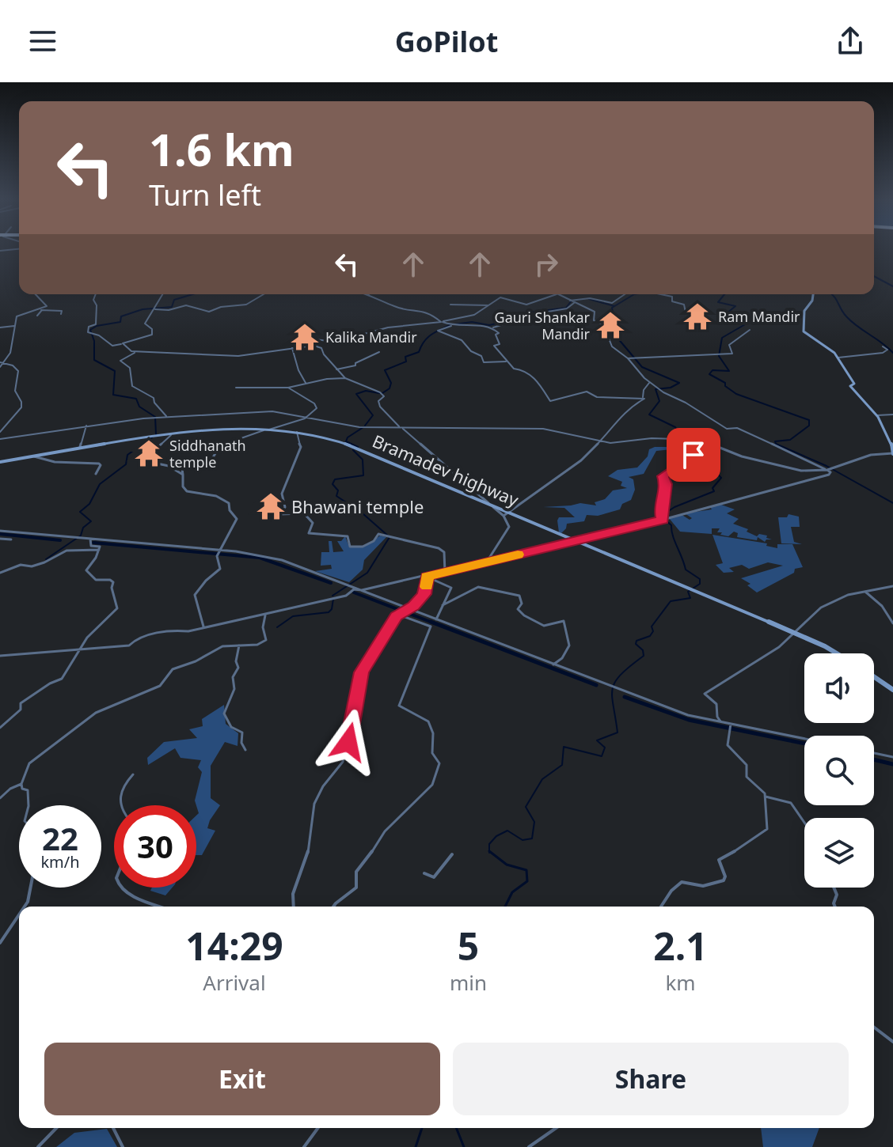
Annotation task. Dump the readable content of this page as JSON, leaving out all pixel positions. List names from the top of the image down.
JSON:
{
  "streets": {
    "street": ["Bramadev highway"]
  },
  "places": {
    "temple": [
      "Ram Mandir",
      "Gauri Shankar Mandir",
      "Kalika Mandir",
      "Siddhanath temple",
      "Bhawani temple"
    ]
  },
  "page": {
    "header": "GoPilot",
    "turn": ["1.6 km", "Turn left"],
    "speed": "22 km/h",
    "limit": "30",
    "eta": [
      "14:29",
      "Arrival",
      "5",
      "min",
      "2.1",
      "km"
    ],
    "buttons": ["Exit", "Share"]
  }
}
